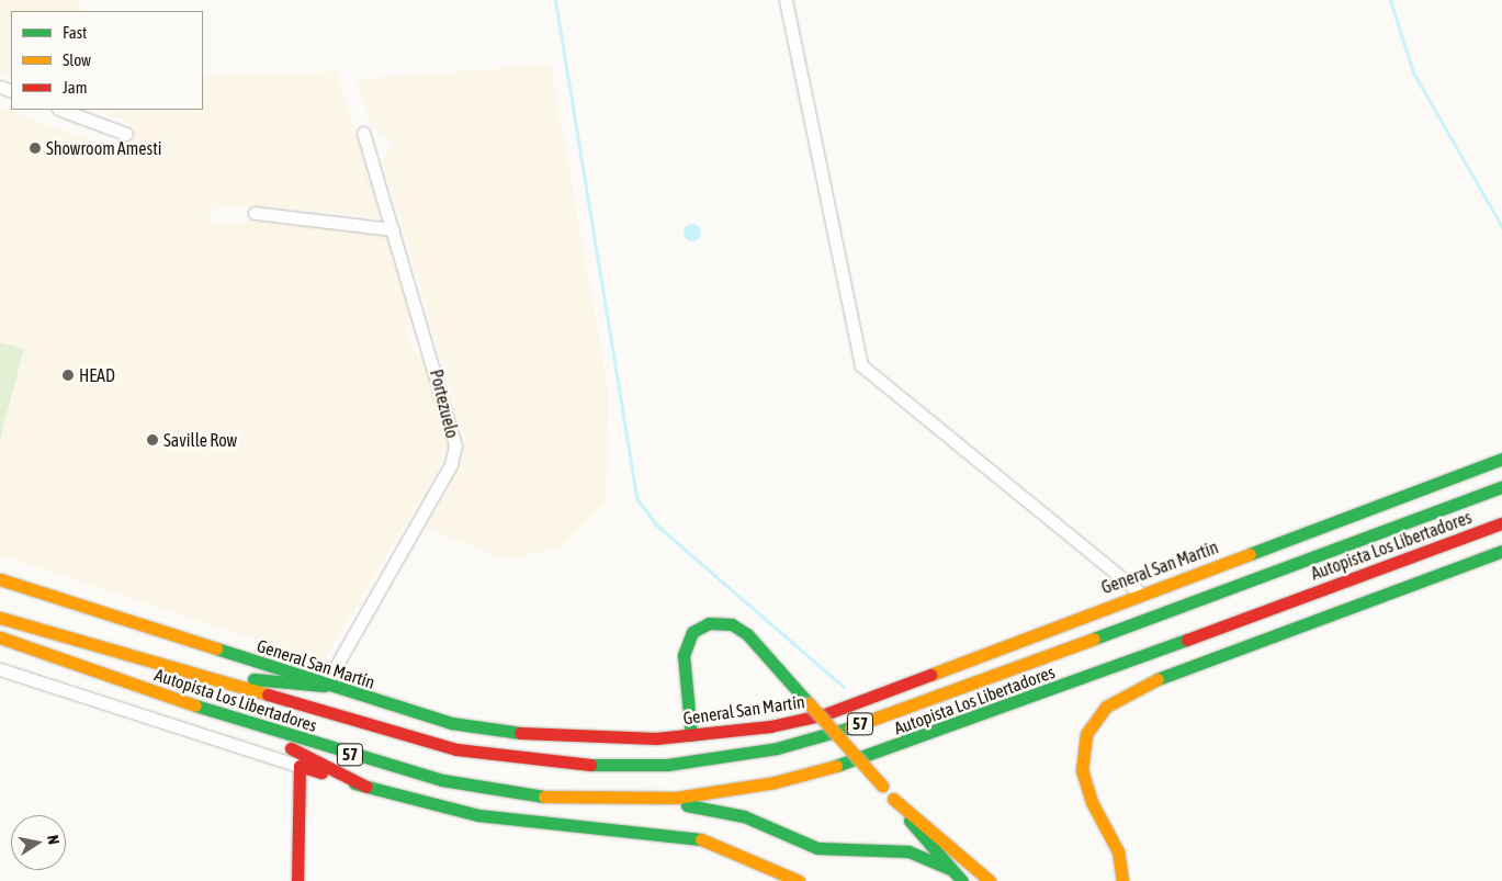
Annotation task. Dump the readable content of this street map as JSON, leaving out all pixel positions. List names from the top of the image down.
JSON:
{
  "streets": {
    "main road": ["Autopista Los Libertadores", "General San Martín", "57"],
    "street": ["Portezuelo"]
  },
  "crossings": [
    ["Portezuelo", "General San Martín"]
  ],
  "places": ["Showroom Amesti", "HEAD", "Saville Row"],
  "legend": ["Fast", "Slow", "Jam"],
  "north": "right"
}
